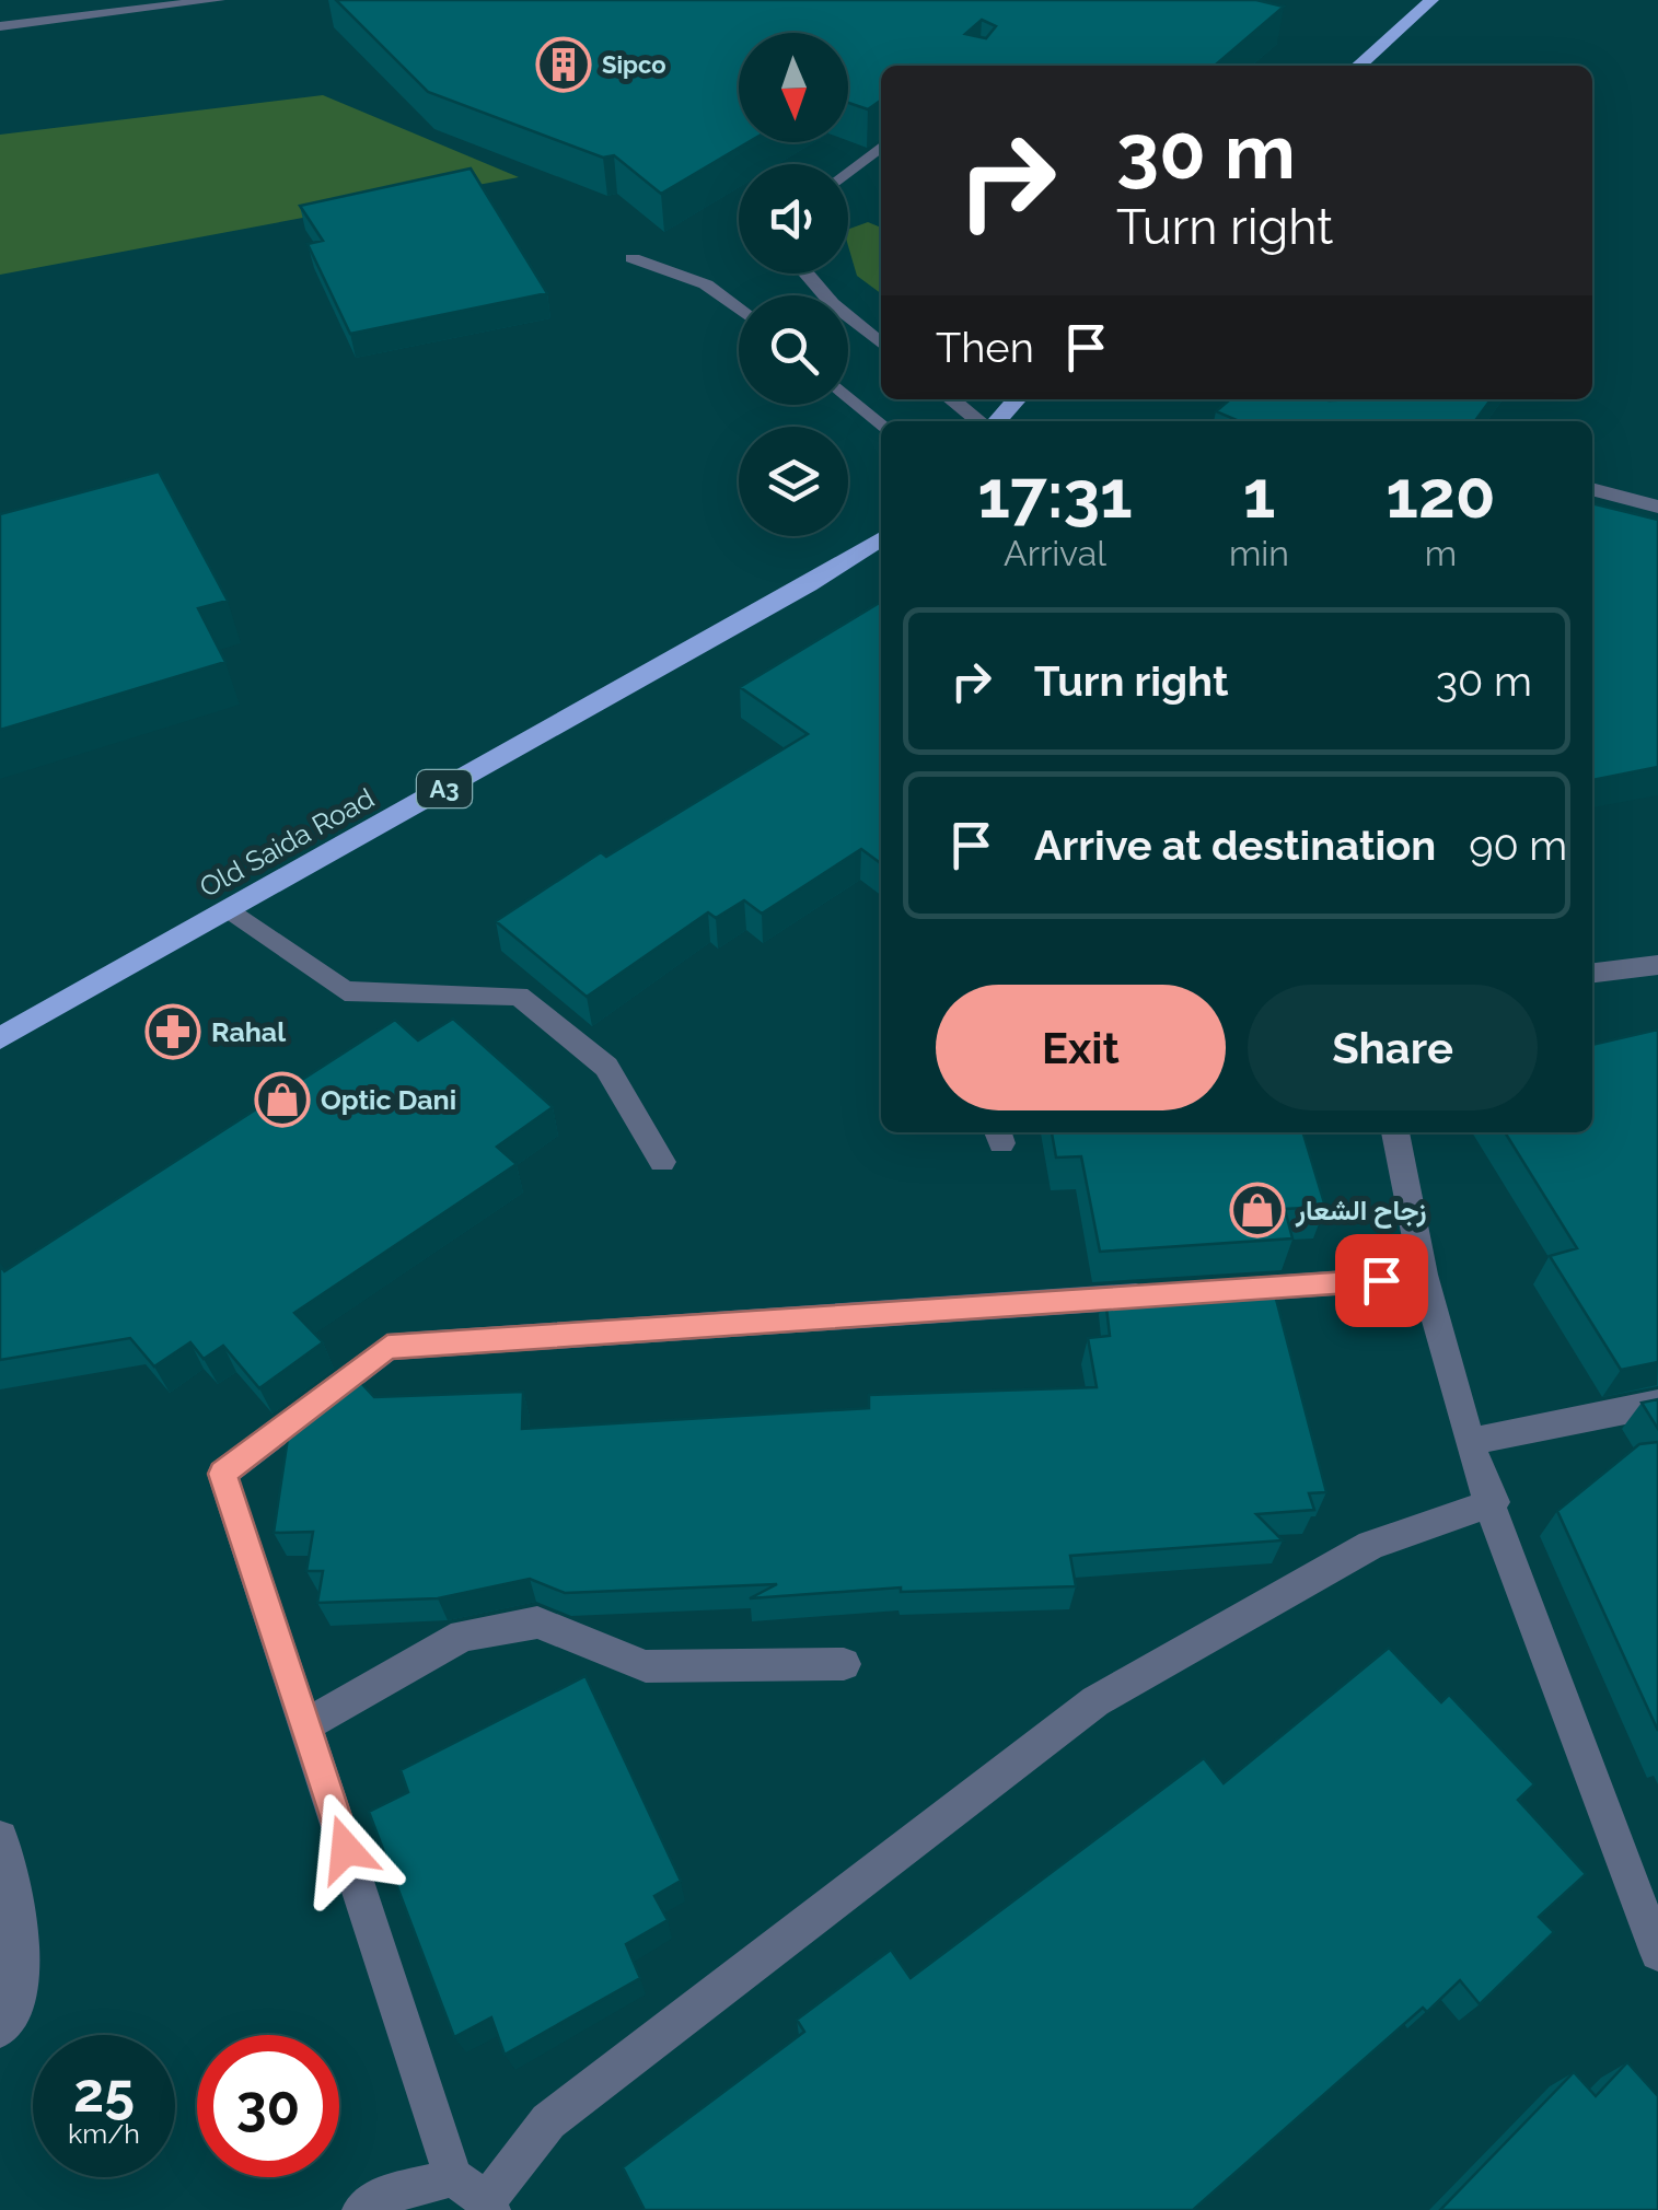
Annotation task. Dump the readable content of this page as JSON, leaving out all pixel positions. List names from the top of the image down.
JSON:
{
  "streets": {
    "highway": ["A3", "Old Saida Road"]
  },
  "places": {
    "building": ["Sipco"],
    "pharmacy": ["Rahal"],
    "shop": ["Optic Dani", "زجاح الشعار"]
  },
  "north": "bottom",
  "page": {
    "turn": ["30 m", "Turn right"],
    "then": "Then",
    "eta": [
      "17:31",
      "Arrival",
      "1",
      "min",
      "120",
      "m"
    ],
    "list": [
      {
        "name": "Turn right",
        "value": "30 m"
      },
      {
        "name": "Arrive at destination",
        "value": "90 m"
      }
    ],
    "buttons": ["Exit", "Share"],
    "speed": "25 km/h",
    "limit": "30"
  }
}
